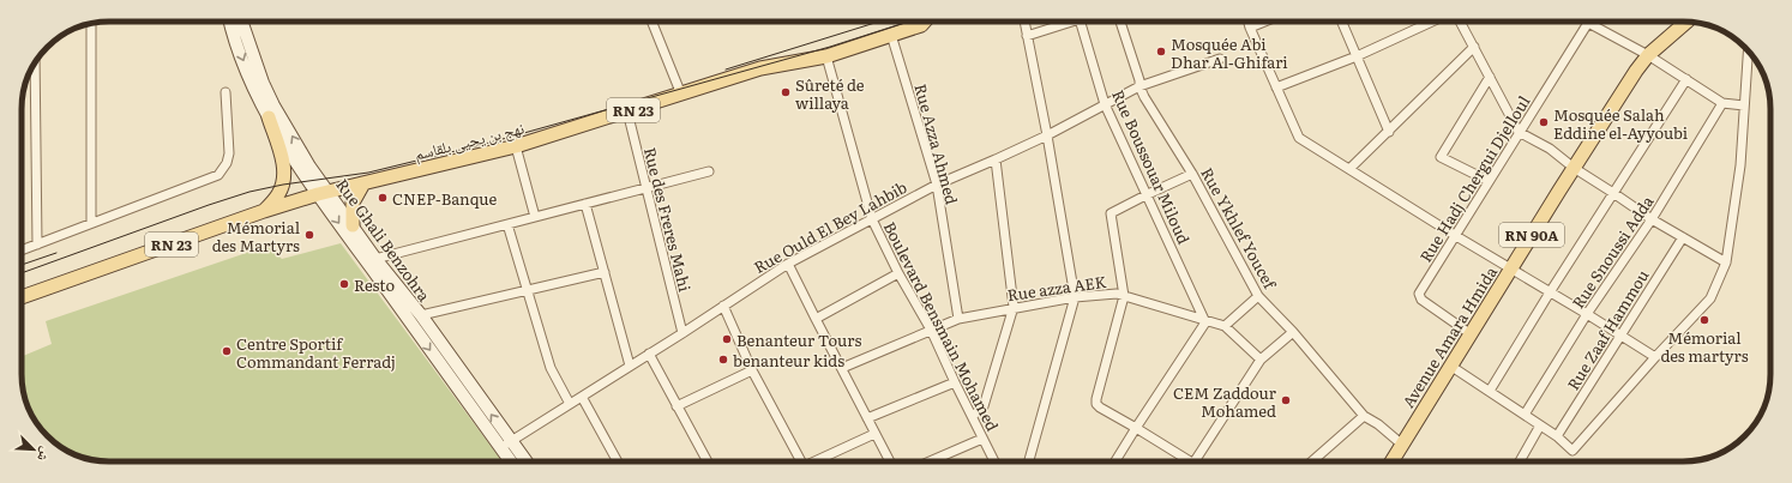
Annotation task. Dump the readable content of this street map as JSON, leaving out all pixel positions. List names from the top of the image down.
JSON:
{
  "streets": {
    "main road": [
      "RN 23",
      "نهج بن يحيى بلقاسم",
      "RN 90A",
      "Rue Ghali Benzohra",
      "Avenue Amara Hmida"
    ],
    "street": [
      "Rue Azza Ahmed",
      "Rue Boussouar Miloud",
      "Rue Hadj Chergui Djelloul",
      "Rue des Freres Mahi",
      "Rue Ould El Bey Lahbib",
      "Rue Ykhlef Youcef",
      "Rue Snoussi Adda",
      "Rue azza AEK",
      "Boulevard Bensmain Mohamed",
      "Rue Zaaf Hammou"
    ]
  },
  "crossings": [
    ["نهج بن يحيى بلقاسم", "Rue Azza Ahmed"],
    ["نهج بن يحيى بلقاسم", "Rue des Freres Mahi"],
    ["نهج بن يحيى بلقاسم", "Rue Ghali Benzohra"],
    ["نهج بن يحيى بلقاسم", "Boulevard Bensmain Mohamed"],
    ["Rue Azza Ahmed", "Rue Ould El Bey Lahbib"],
    ["Rue Azza Ahmed", "Rue azza AEK"],
    ["Rue Boussouar Miloud", "Rue Ould El Bey Lahbib"],
    ["Rue Boussouar Miloud", "Rue azza AEK"],
    ["Rue Hadj Chergui Djelloul", "Avenue Amara Hmida"],
    ["Rue des Freres Mahi", "Rue Ould El Bey Lahbib"],
    ["Rue Ould El Bey Lahbib", "Rue Ykhlef Youcef"],
    ["Rue Ould El Bey Lahbib", "Rue Ghali Benzohra"],
    ["Rue Ould El Bey Lahbib", "Boulevard Bensmain Mohamed"],
    ["Rue Ykhlef Youcef", "Avenue Amara Hmida"],
    ["Rue azza AEK", "Boulevard Bensmain Mohamed"]
  ],
  "places": [
    "Mosquée Abi Dhar Al-Ghifari",
    "Sûreté de willaya",
    "Mosquée Salah Eddine el-Ayyoubi",
    "CNEP-Banque",
    "Mémorial des Martyrs",
    "Resto",
    "Mémorial des martyrs",
    "Benanteur Tours",
    "Centre Sportif Commandant Ferradj",
    "benanteur kids",
    "CEM Zaddour Mohamed"
  ],
  "north": "bottom right"
}
